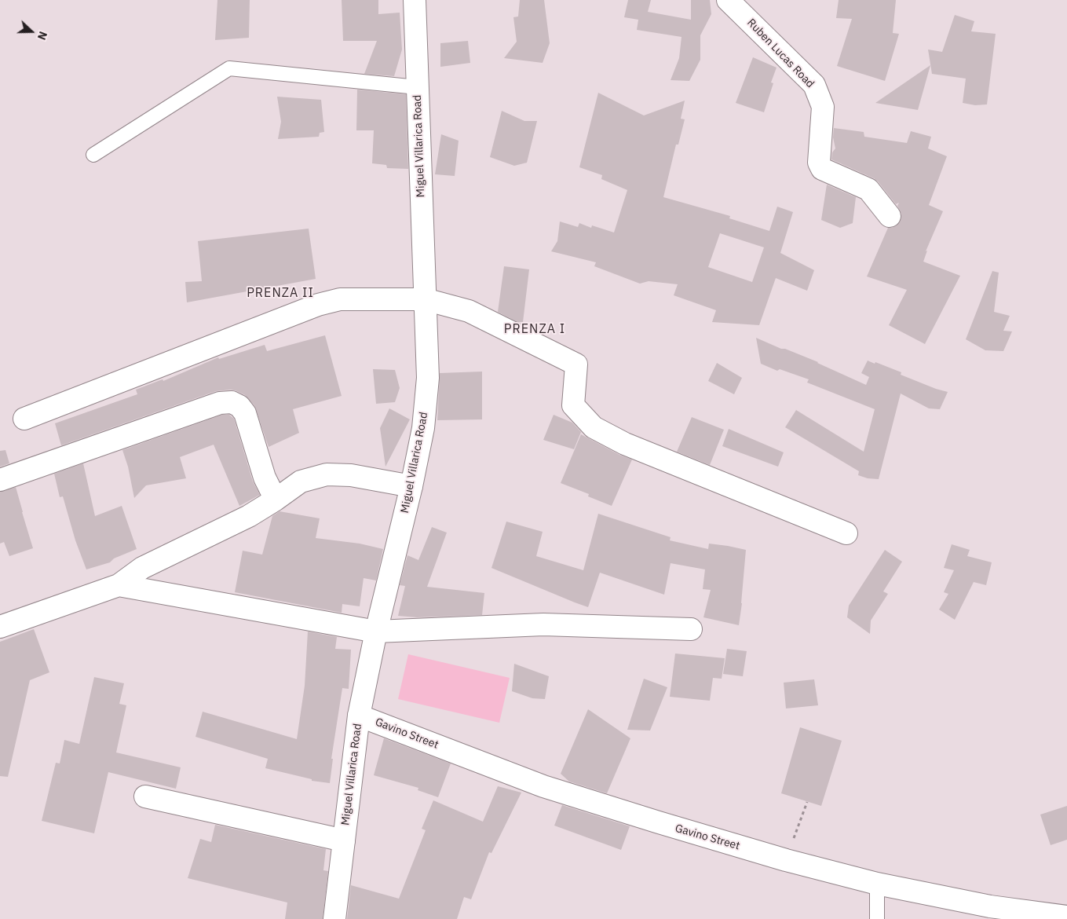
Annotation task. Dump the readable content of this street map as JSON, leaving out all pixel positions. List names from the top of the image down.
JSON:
{
  "streets": {
    "street": ["Ruben Lucas Road", "Miguel Villarica Road", "Gavino Street"]
  },
  "crossings": [
    ["Miguel Villarica Road", "Gavino Street"]
  ],
  "districts": ["PRENZA II", "PRENZA I"],
  "north": "right"
}
